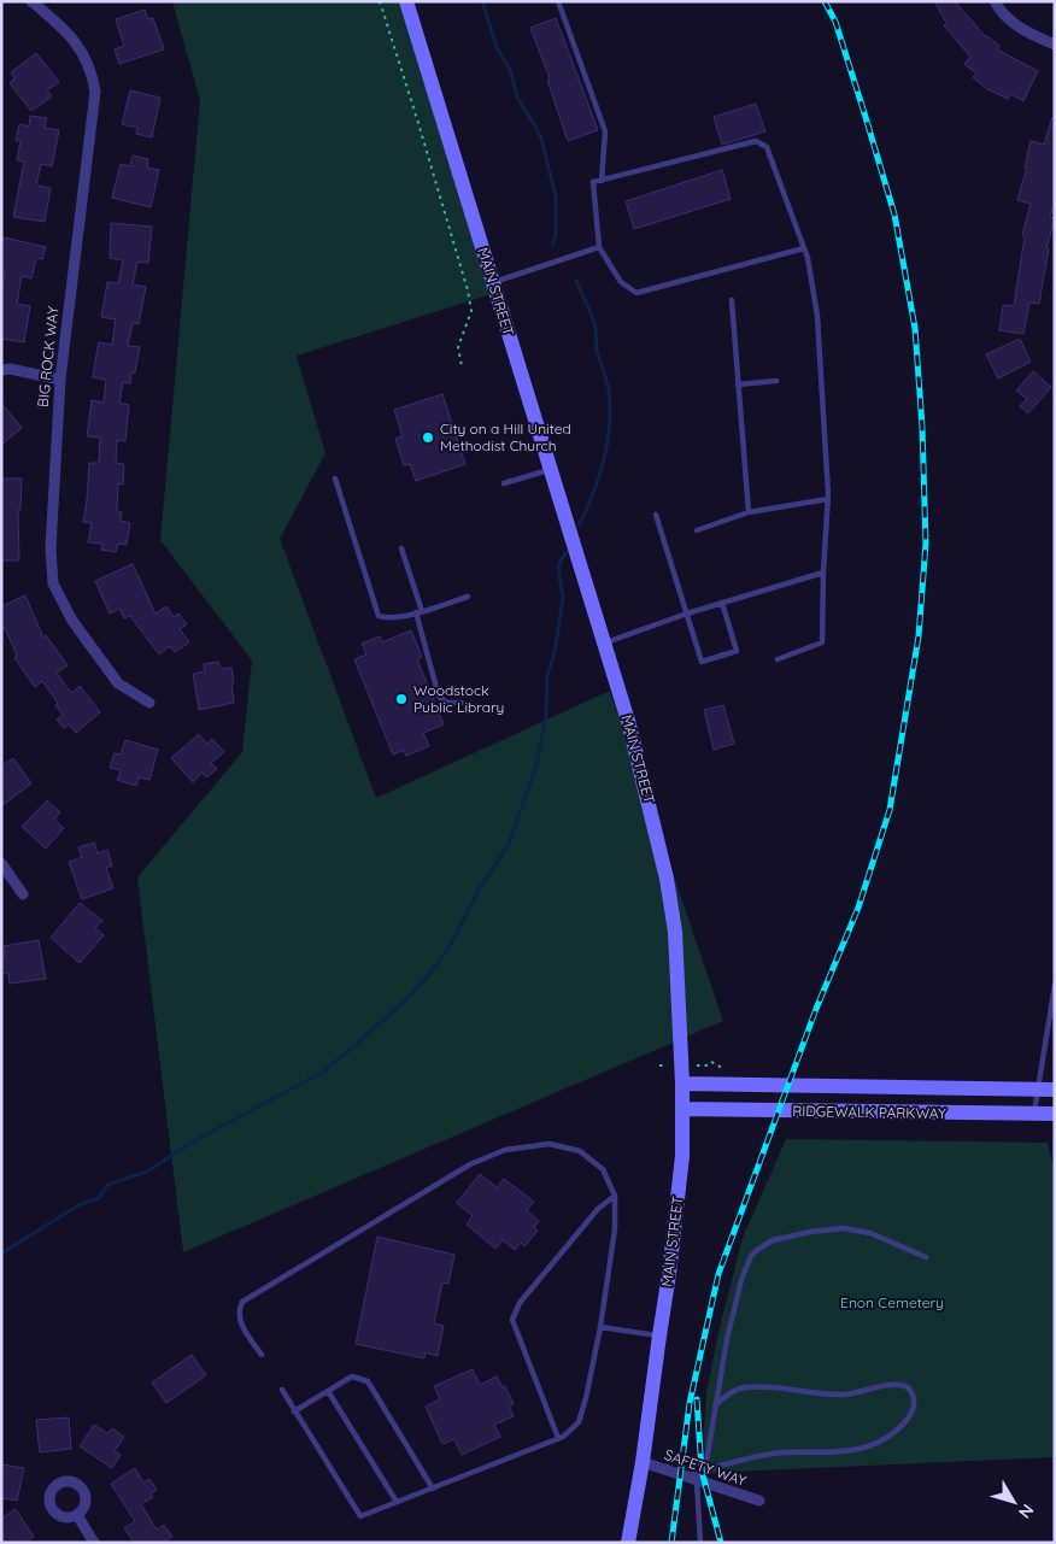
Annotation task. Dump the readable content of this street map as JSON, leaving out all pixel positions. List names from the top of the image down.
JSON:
{
  "streets": {
    "main road": ["MAIN STREET", "RIDGEWALK PARKWAY"],
    "street": ["BIG ROCK WAY", "SAFETY WAY"]
  },
  "crossings": [
    ["MAIN STREET", "RIDGEWALK PARKWAY"],
    ["MAIN STREET", "SAFETY WAY"]
  ],
  "parks": ["Enon Cemetery"],
  "places": ["City on a Hill United Methodist Church", "Woodstock Public Library"],
  "north": "bottom right"
}
